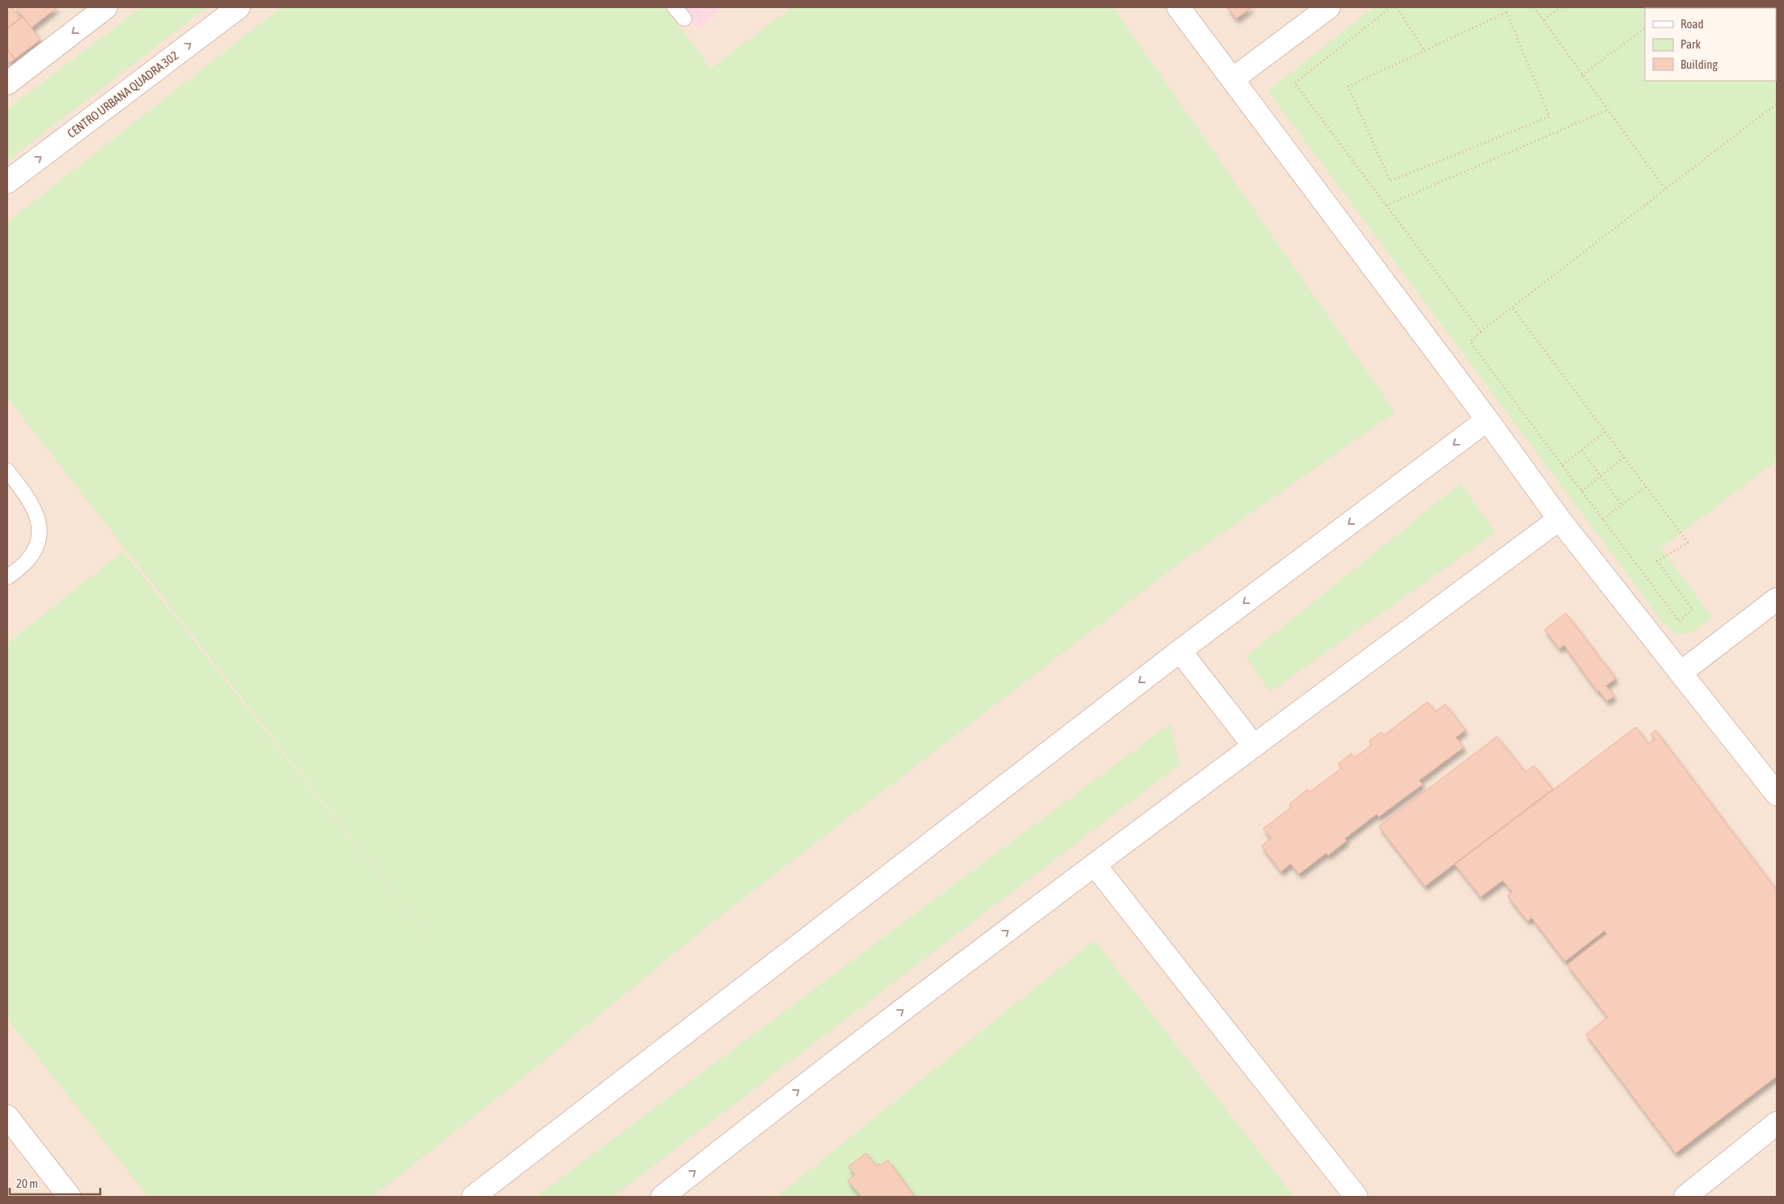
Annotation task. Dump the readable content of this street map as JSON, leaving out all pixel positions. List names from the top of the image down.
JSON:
{
  "streets": {
    "street": ["CENTRO URBANA QUADRA 302"]
  },
  "legend": ["Road", "Park", "Building"],
  "scale_bar": "20 m"
}
